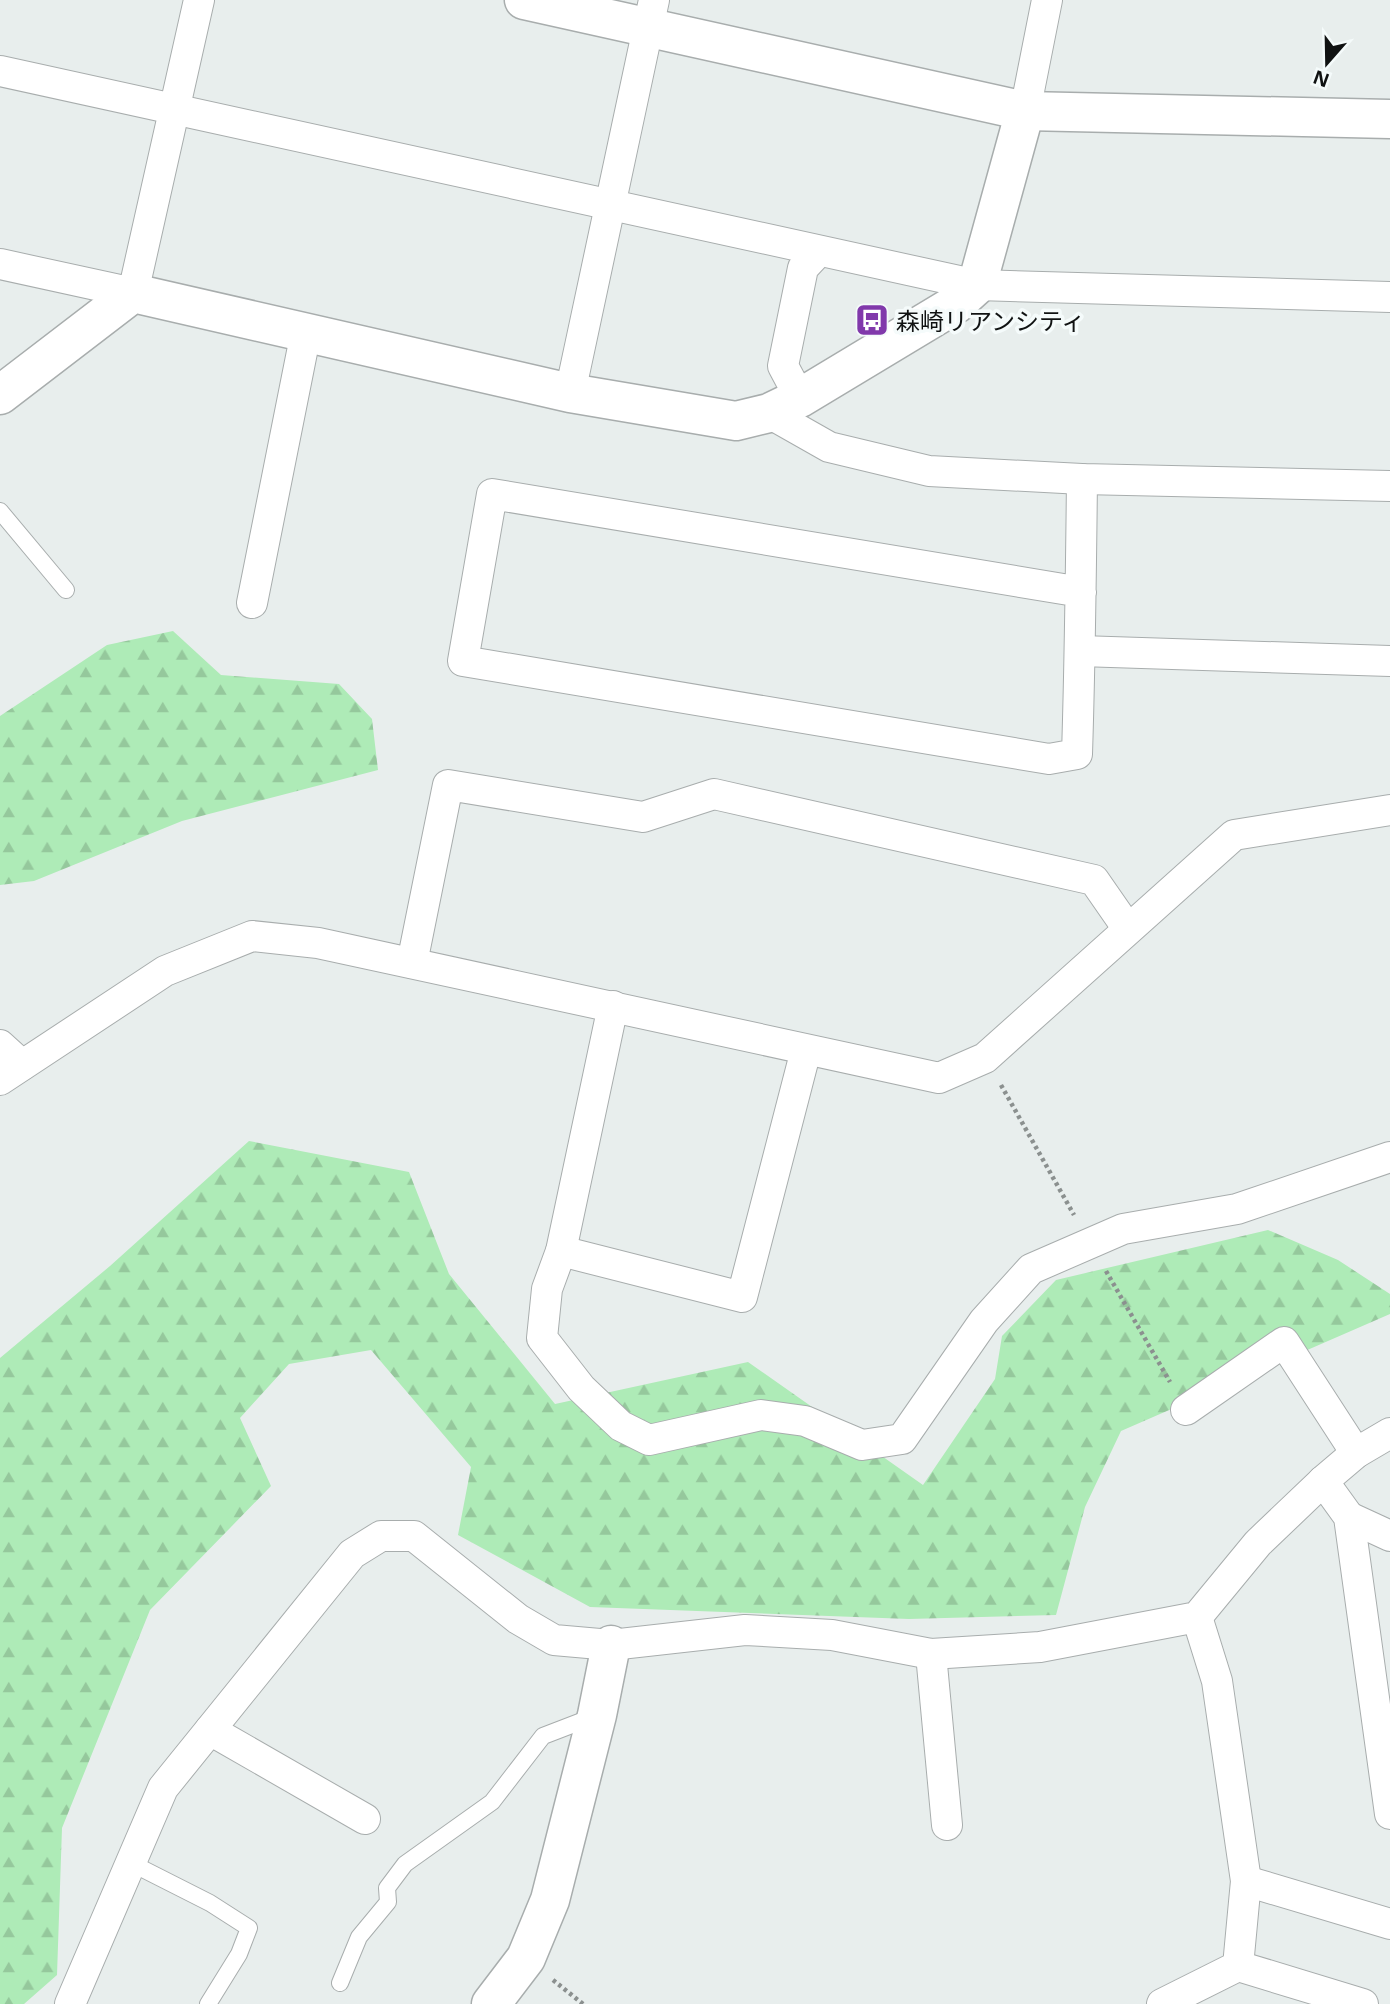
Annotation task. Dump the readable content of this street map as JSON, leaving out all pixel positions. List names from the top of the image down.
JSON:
{
  "places": {
    "bus stop": ["森崎リアンシティ"]
  },
  "north": "bottom"
}
